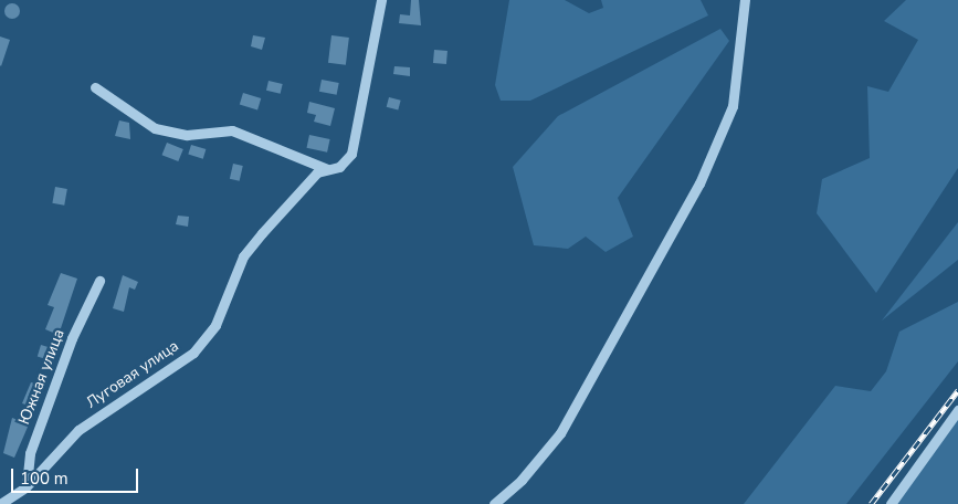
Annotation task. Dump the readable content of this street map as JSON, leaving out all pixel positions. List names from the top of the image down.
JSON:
{
  "streets": {
    "street": ["Луговая улица", "Южная улица"]
  },
  "crossings": [
    ["Луговая улица", "Южная улица"]
  ],
  "scale_bar": "100 m"
}
